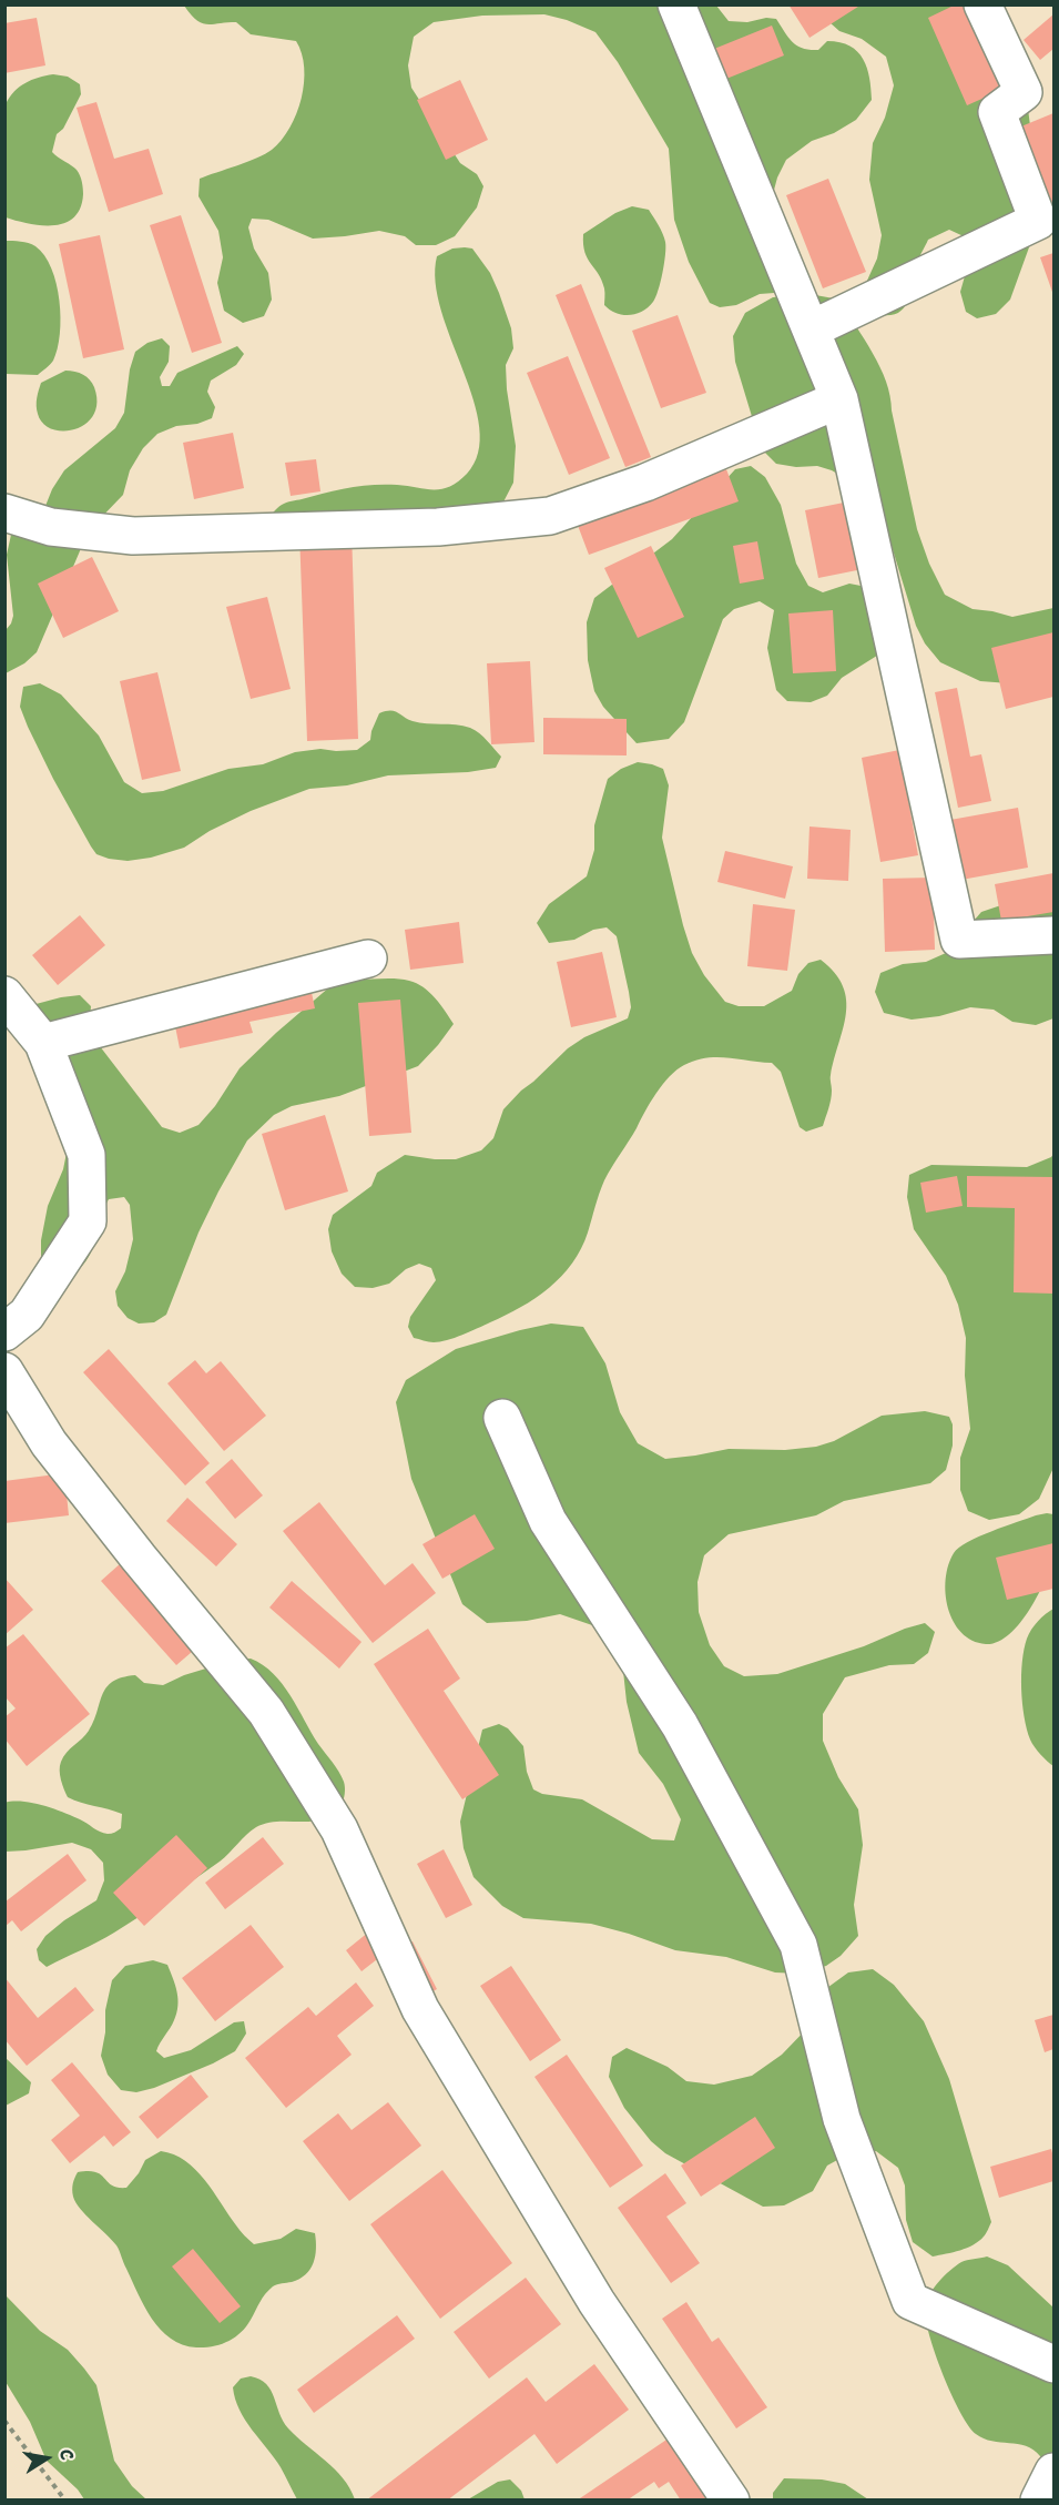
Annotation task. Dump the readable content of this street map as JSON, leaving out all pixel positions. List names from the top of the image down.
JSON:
{
  "north": "right"
}
